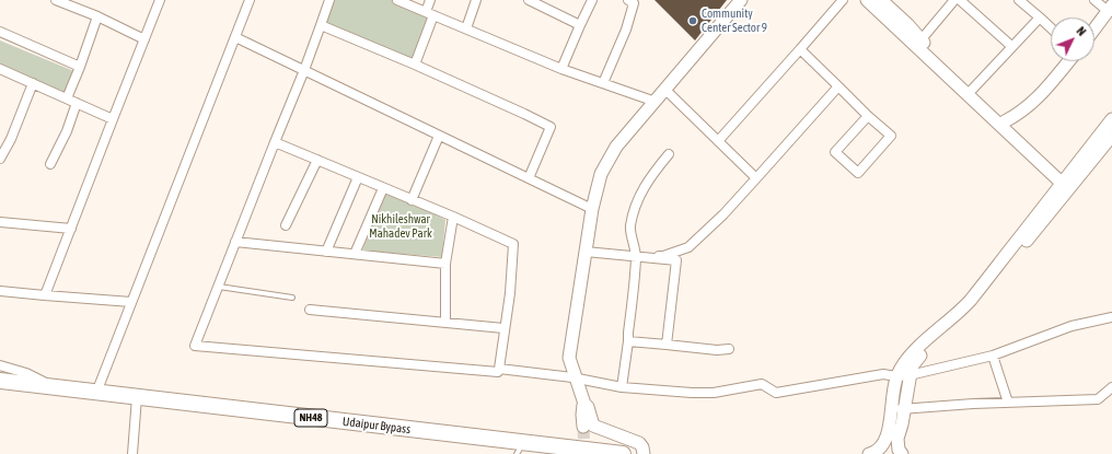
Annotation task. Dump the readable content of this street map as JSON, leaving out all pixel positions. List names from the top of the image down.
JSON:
{
  "streets": {
    "highway": ["NH48", "Udaipur Bypass"]
  },
  "parks": ["Nikhileshwar Mahadev Park"],
  "places": ["Community Center Sector 9"],
  "north": "top right"
}
